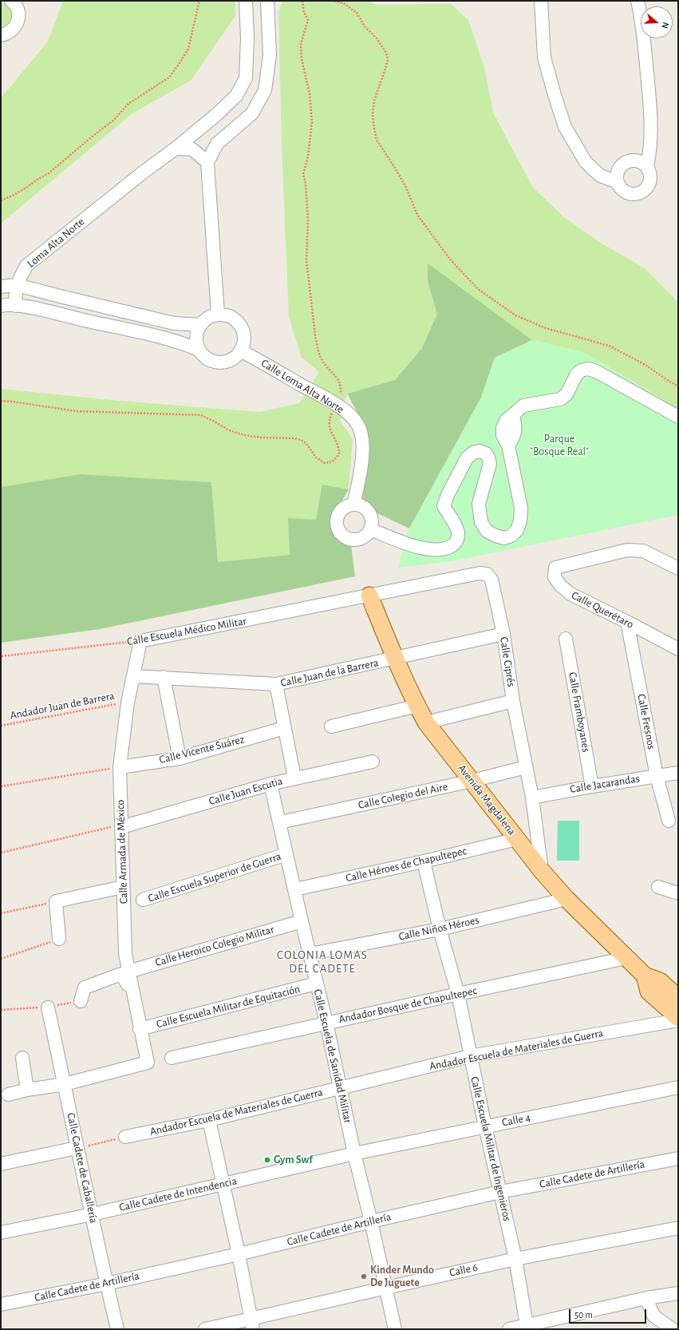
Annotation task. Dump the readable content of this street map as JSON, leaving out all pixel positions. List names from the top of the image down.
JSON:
{
  "streets": {
    "main road": ["Avenida Magdalena"],
    "street": [
      "Loma Alta Norte",
      "Calle Loma Alta Norte",
      "Calle Querétaro",
      "Calle Escuela Médico Militar",
      "Calle Ciprés",
      "Calle Juan de la Barrera",
      "Calle Framboyanes",
      "Calle Fresnos",
      "Calle Vicente Suárez",
      "Calle Jacarandas",
      "Calle Juan Escutia",
      "Calle Colegio del Aire",
      "Calle Armada de México",
      "Calle Héroes de Chapultepec",
      "Calle Escuela Superior de Guerra",
      "Calle Niños Héroes",
      "Calle Heroico Colegio Militar",
      "Andador Bosque de Chapultepec",
      "Calle Escuela Militar de Equitación",
      "Andador Escuela de Materiales de Guerra",
      "Calle Escuela de Sanidad Militar",
      "Calle 4",
      "Calle Escuela Militar de Ingenieros",
      "Calle Cadete de Caballería",
      "Calle Cadete de Artillería",
      "Calle Cadete de Intendencia",
      "Calle 6"
    ],
    "path": ["Andador Juan de Barrera"]
  },
  "crossings": [
    ["Calle Querétaro", "Calle Fresnos"],
    ["Calle Escuela Médico Militar", "Calle Ciprés"],
    ["Calle Escuela Médico Militar", "Avenida Magdalena"],
    ["Calle Escuela Médico Militar", "Calle Armada de México"],
    ["Calle Ciprés", "Calle Juan de la Barrera"],
    ["Calle Ciprés", "Calle Jacarandas"],
    ["Calle Ciprés", "Calle Colegio del Aire"],
    ["Calle Ciprés", "Avenida Magdalena"],
    ["Calle Juan de la Barrera", "Avenida Magdalena"],
    ["Calle Juan de la Barrera", "Calle Armada de México"],
    ["Andador Juan de Barrera", "Calle Armada de México"],
    ["Calle Framboyanes", "Calle Jacarandas"],
    ["Calle Fresnos", "Calle Jacarandas"],
    ["Calle Vicente Suárez", "Calle Armada de México"],
    ["Calle Juan Escutia", "Calle Armada de México"],
    ["Calle Juan Escutia", "Calle Escuela de Sanidad Militar"],
    ["Calle Colegio del Aire", "Avenida Magdalena"],
    ["Calle Colegio del Aire", "Calle Escuela de Sanidad Militar"],
    ["Avenida Magdalena", "Calle Héroes de Chapultepec"],
    ["Avenida Magdalena", "Calle Niños Héroes"],
    ["Avenida Magdalena", "Andador Bosque de Chapultepec"],
    ["Calle Armada de México", "Calle Heroico Colegio Militar"],
    ["Calle Armada de México", "Calle Escuela Militar de Equitación"],
    ["Calle Armada de México", "Calle Cadete de Caballería"],
    ["Calle Héroes de Chapultepec", "Calle Escuela de Sanidad Militar"],
    ["Calle Héroes de Chapultepec", "Calle Escuela Militar de Ingenieros"],
    ["Calle Escuela Superior de Guerra", "Calle Escuela de Sanidad Militar"],
    ["Calle Niños Héroes", "Calle Escuela de Sanidad Militar"],
    ["Calle Niños Héroes", "Calle Escuela Militar de Ingenieros"],
    ["Calle Heroico Colegio Militar", "Calle Escuela de Sanidad Militar"],
    ["Andador Bosque de Chapultepec", "Calle Escuela de Sanidad Militar"],
    ["Andador Bosque de Chapultepec", "Calle Escuela Militar de Ingenieros"],
    ["Calle Escuela Militar de Equitación", "Calle Escuela de Sanidad Militar"],
    ["Andador Escuela de Materiales de Guerra", "Calle Escuela de Sanidad Militar"],
    ["Andador Escuela de Materiales de Guerra", "Calle Escuela Militar de Ingenieros"],
    ["Calle Escuela de Sanidad Militar", "Calle 4"],
    ["Calle Escuela de Sanidad Militar", "Calle Cadete de Artillería"],
    ["Calle Escuela de Sanidad Militar", "Calle Cadete de Intendencia"],
    ["Calle Escuela de Sanidad Militar", "Calle 6"],
    ["Calle 4", "Calle Escuela Militar de Ingenieros"],
    ["Calle 4", "Calle Cadete de Intendencia"],
    ["Calle Escuela Militar de Ingenieros", "Calle Cadete de Artillería"],
    ["Calle Escuela Militar de Ingenieros", "Calle 6"],
    ["Calle Cadete de Caballería", "Calle Cadete de Artillería"],
    ["Calle Cadete de Caballería", "Calle Cadete de Intendencia"]
  ],
  "districts": ["COLONIA LOMAS DEL CADETE"],
  "parks": ["Parque \"Bosque Real\""],
  "places": ["Gym Swf", "Kinder Mundo De Juguete"],
  "scale_bar": "50 m",
  "north": "right"
}
